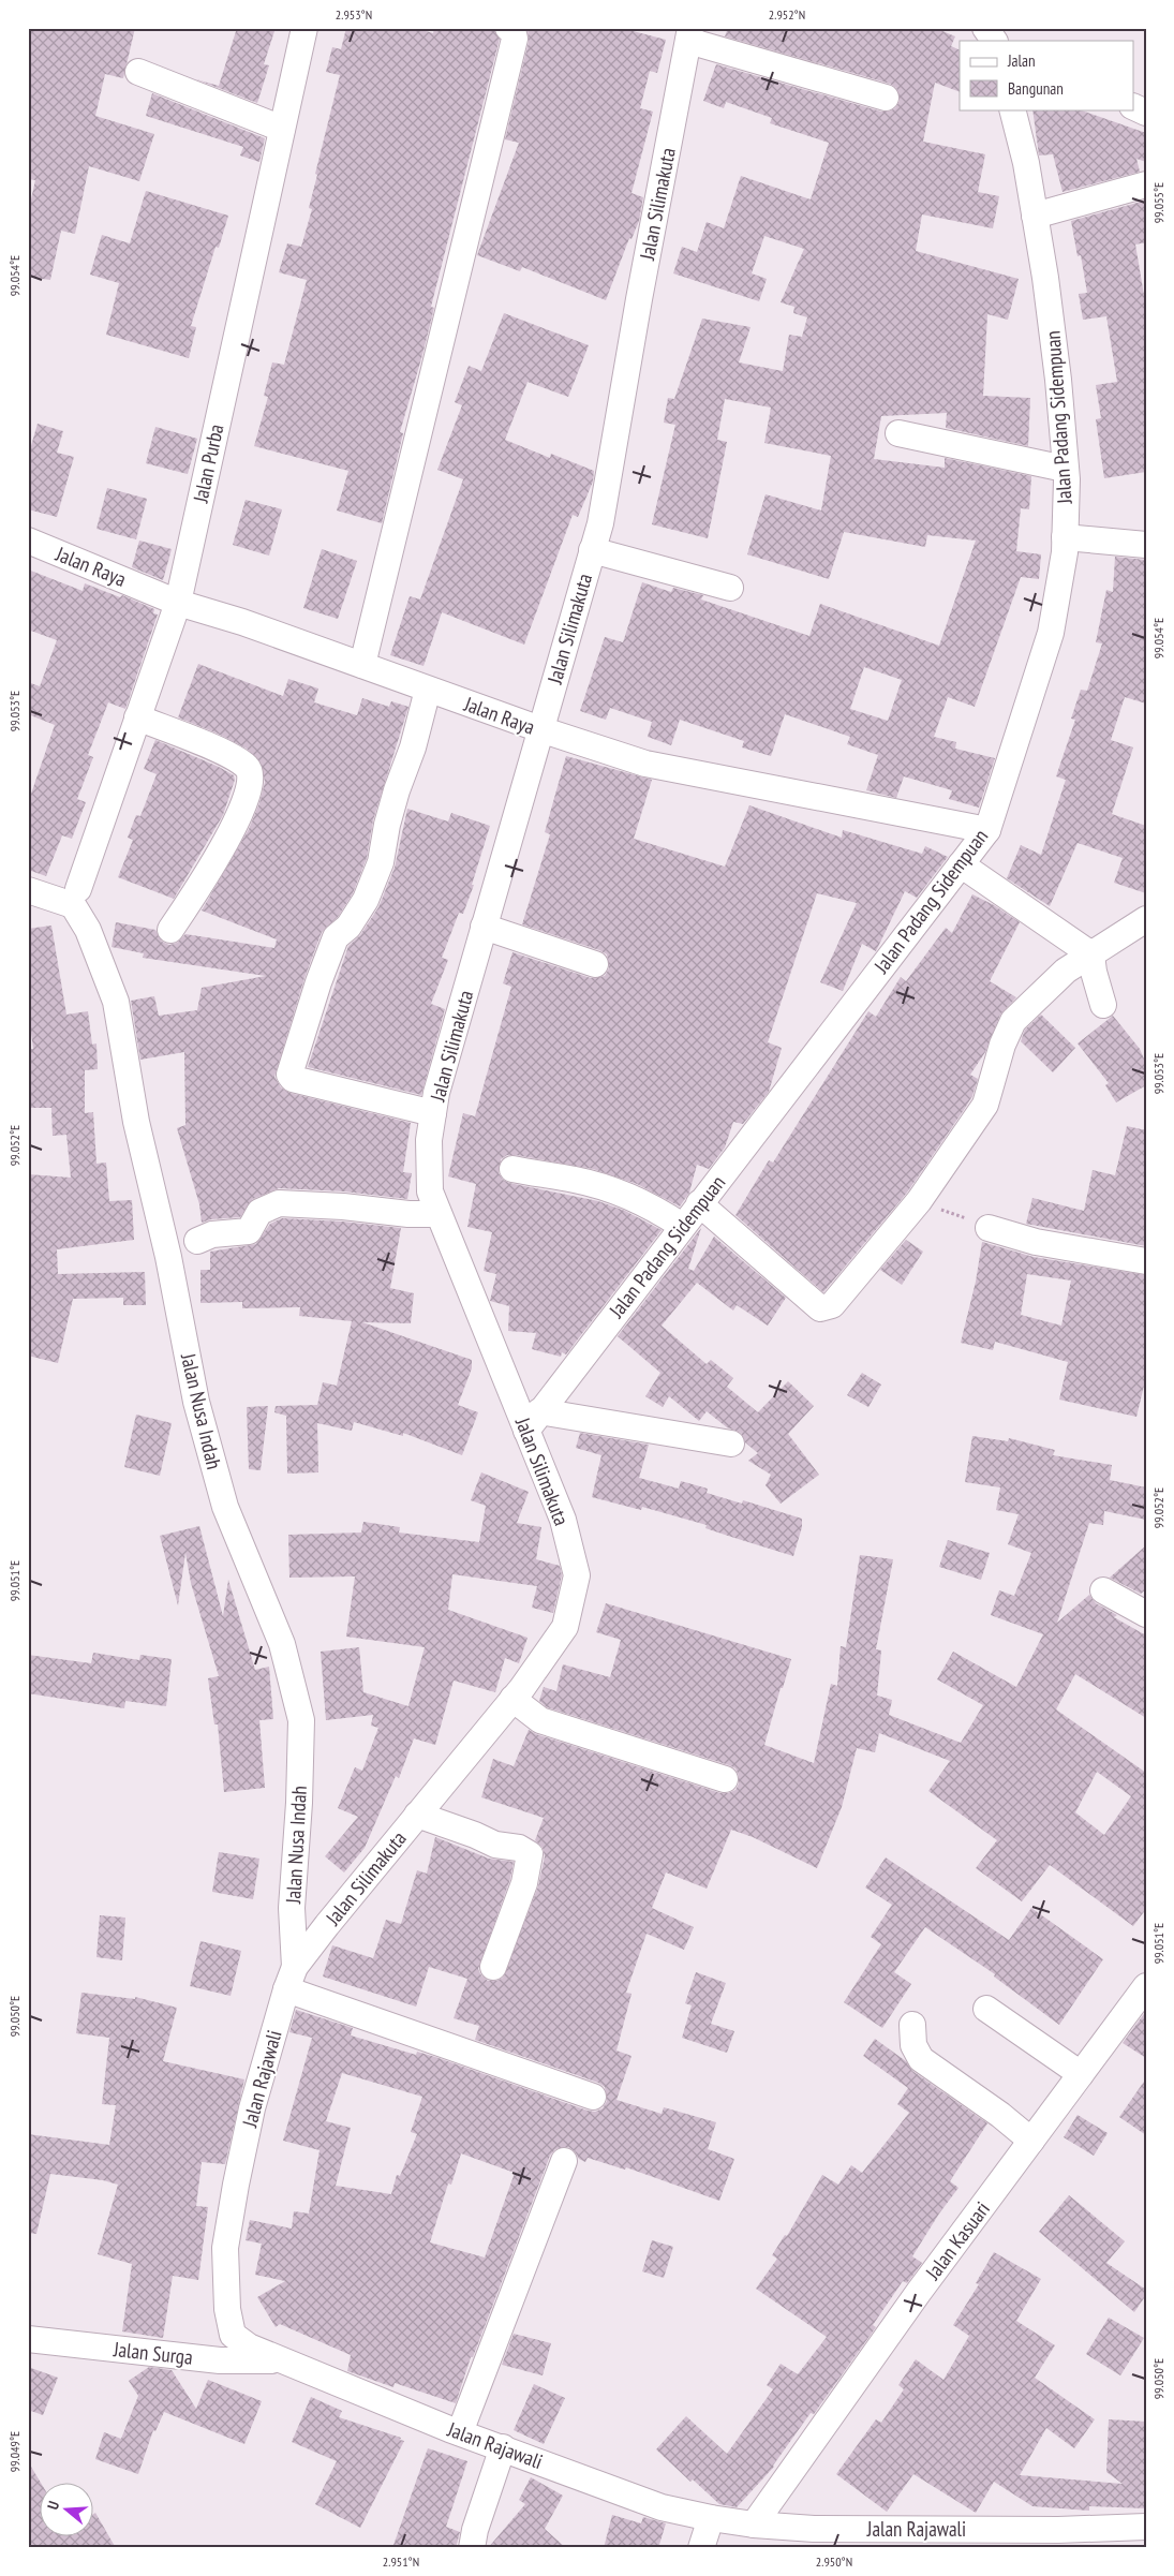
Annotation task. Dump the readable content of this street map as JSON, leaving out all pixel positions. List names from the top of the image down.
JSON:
{
  "streets": {
    "street": [
      "Jalan Silimakuta",
      "Jalan Padang Sidempuan",
      "Jalan Purba",
      "Jalan Raya",
      "Jalan Nusa Indah",
      "Jalan Rajawali",
      "Jalan Kasuari",
      "Jalan Surga"
    ]
  },
  "crossings": [
    ["Jalan Silimakuta", "Jalan Padang Sidempuan"],
    ["Jalan Silimakuta", "Jalan Raya"],
    ["Jalan Silimakuta", "Jalan Nusa Indah"],
    ["Jalan Silimakuta", "Jalan Rajawali"],
    ["Jalan Padang Sidempuan", "Jalan Raya"],
    ["Jalan Purba", "Jalan Raya"],
    ["Jalan Nusa Indah", "Jalan Rajawali"],
    ["Jalan Rajawali", "Jalan Kasuari"],
    ["Jalan Rajawali", "Jalan Surga"]
  ],
  "legend": ["Jalan", "Bangunan"],
  "north": "left",
  "coordinates": [
    "2.953°N",
    "2.952°N",
    "99.055°E",
    "99.054°E",
    "99.053°E",
    "99.052°E",
    "99.051°E",
    "99.050°E",
    "99.049°E",
    "2.951°N",
    "2.950°N"
  ]
}
